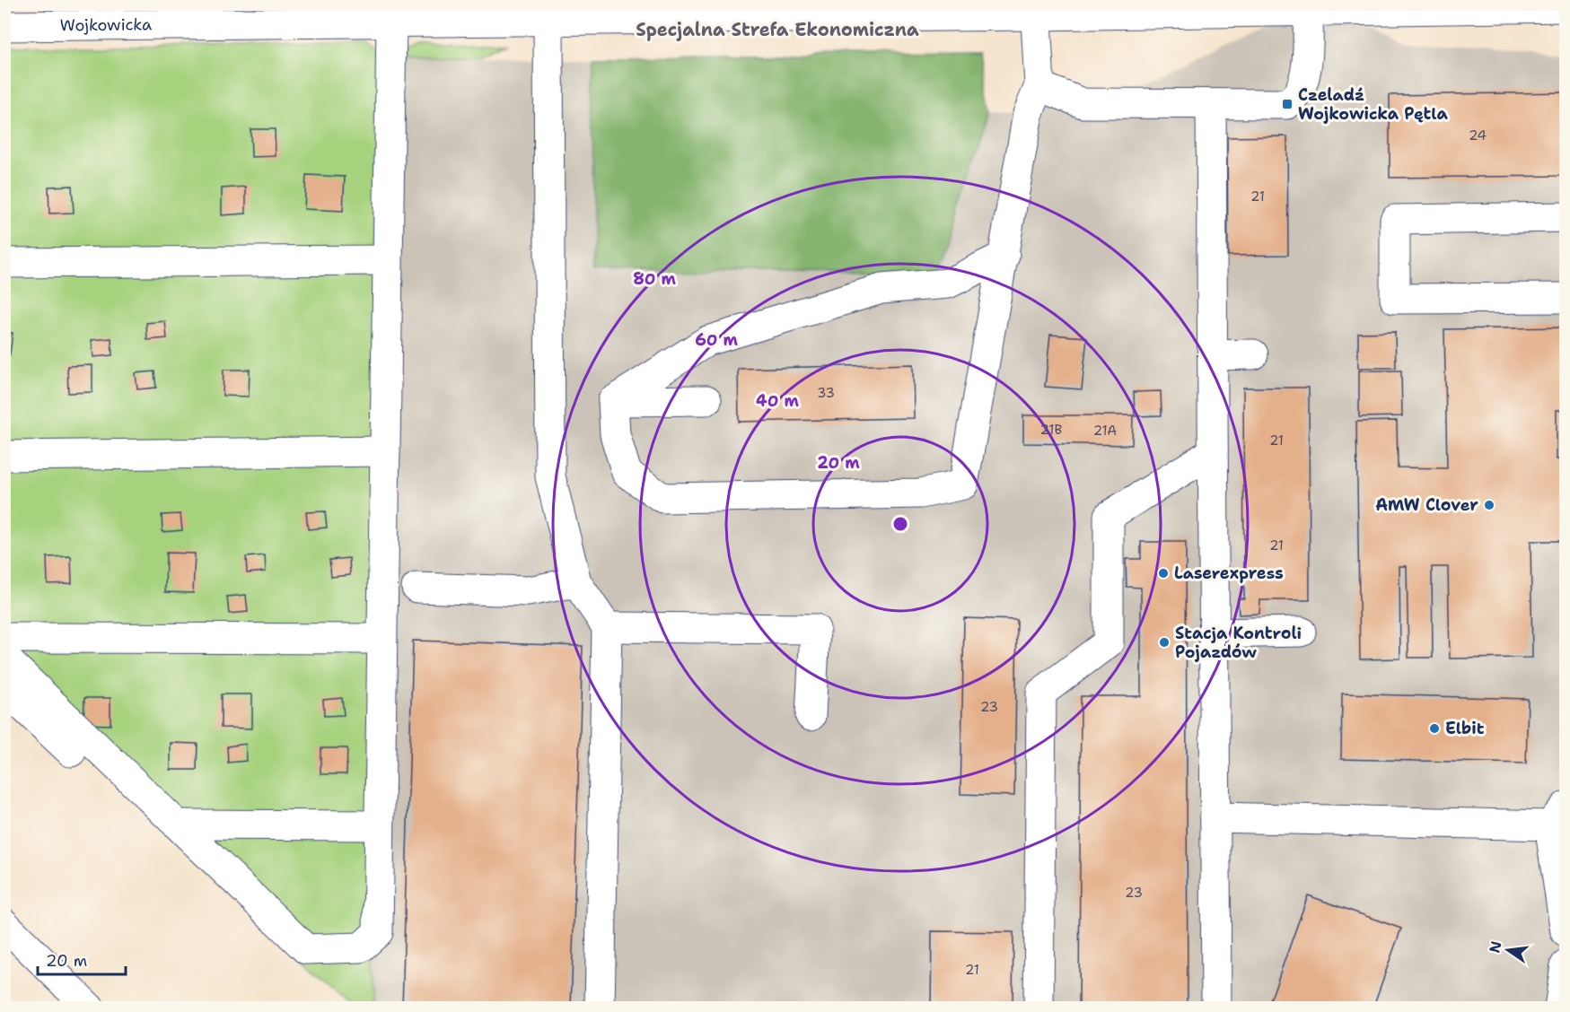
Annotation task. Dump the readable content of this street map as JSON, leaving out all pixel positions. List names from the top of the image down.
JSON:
{
  "streets": {
    "street": ["Wojkowicka"]
  },
  "districts": ["Specjalna Strefa Ekonomiczna"],
  "places": {
    "transit": ["Czeladź Wojkowicka Pętla"],
    "other": [
      "AMW Clover",
      "Laserexpress",
      "Stacja Kontroli Pojazdów",
      "Elbit"
    ]
  },
  "house_numbers": [
    "24",
    "21",
    "33",
    "21B",
    "21A",
    "21",
    "21",
    "23",
    "23",
    "21"
  ],
  "scale_bar": "20 m",
  "north": "left",
  "rings": [
    "80 m",
    "60 m",
    "40 m",
    "20 m"
  ]
}
